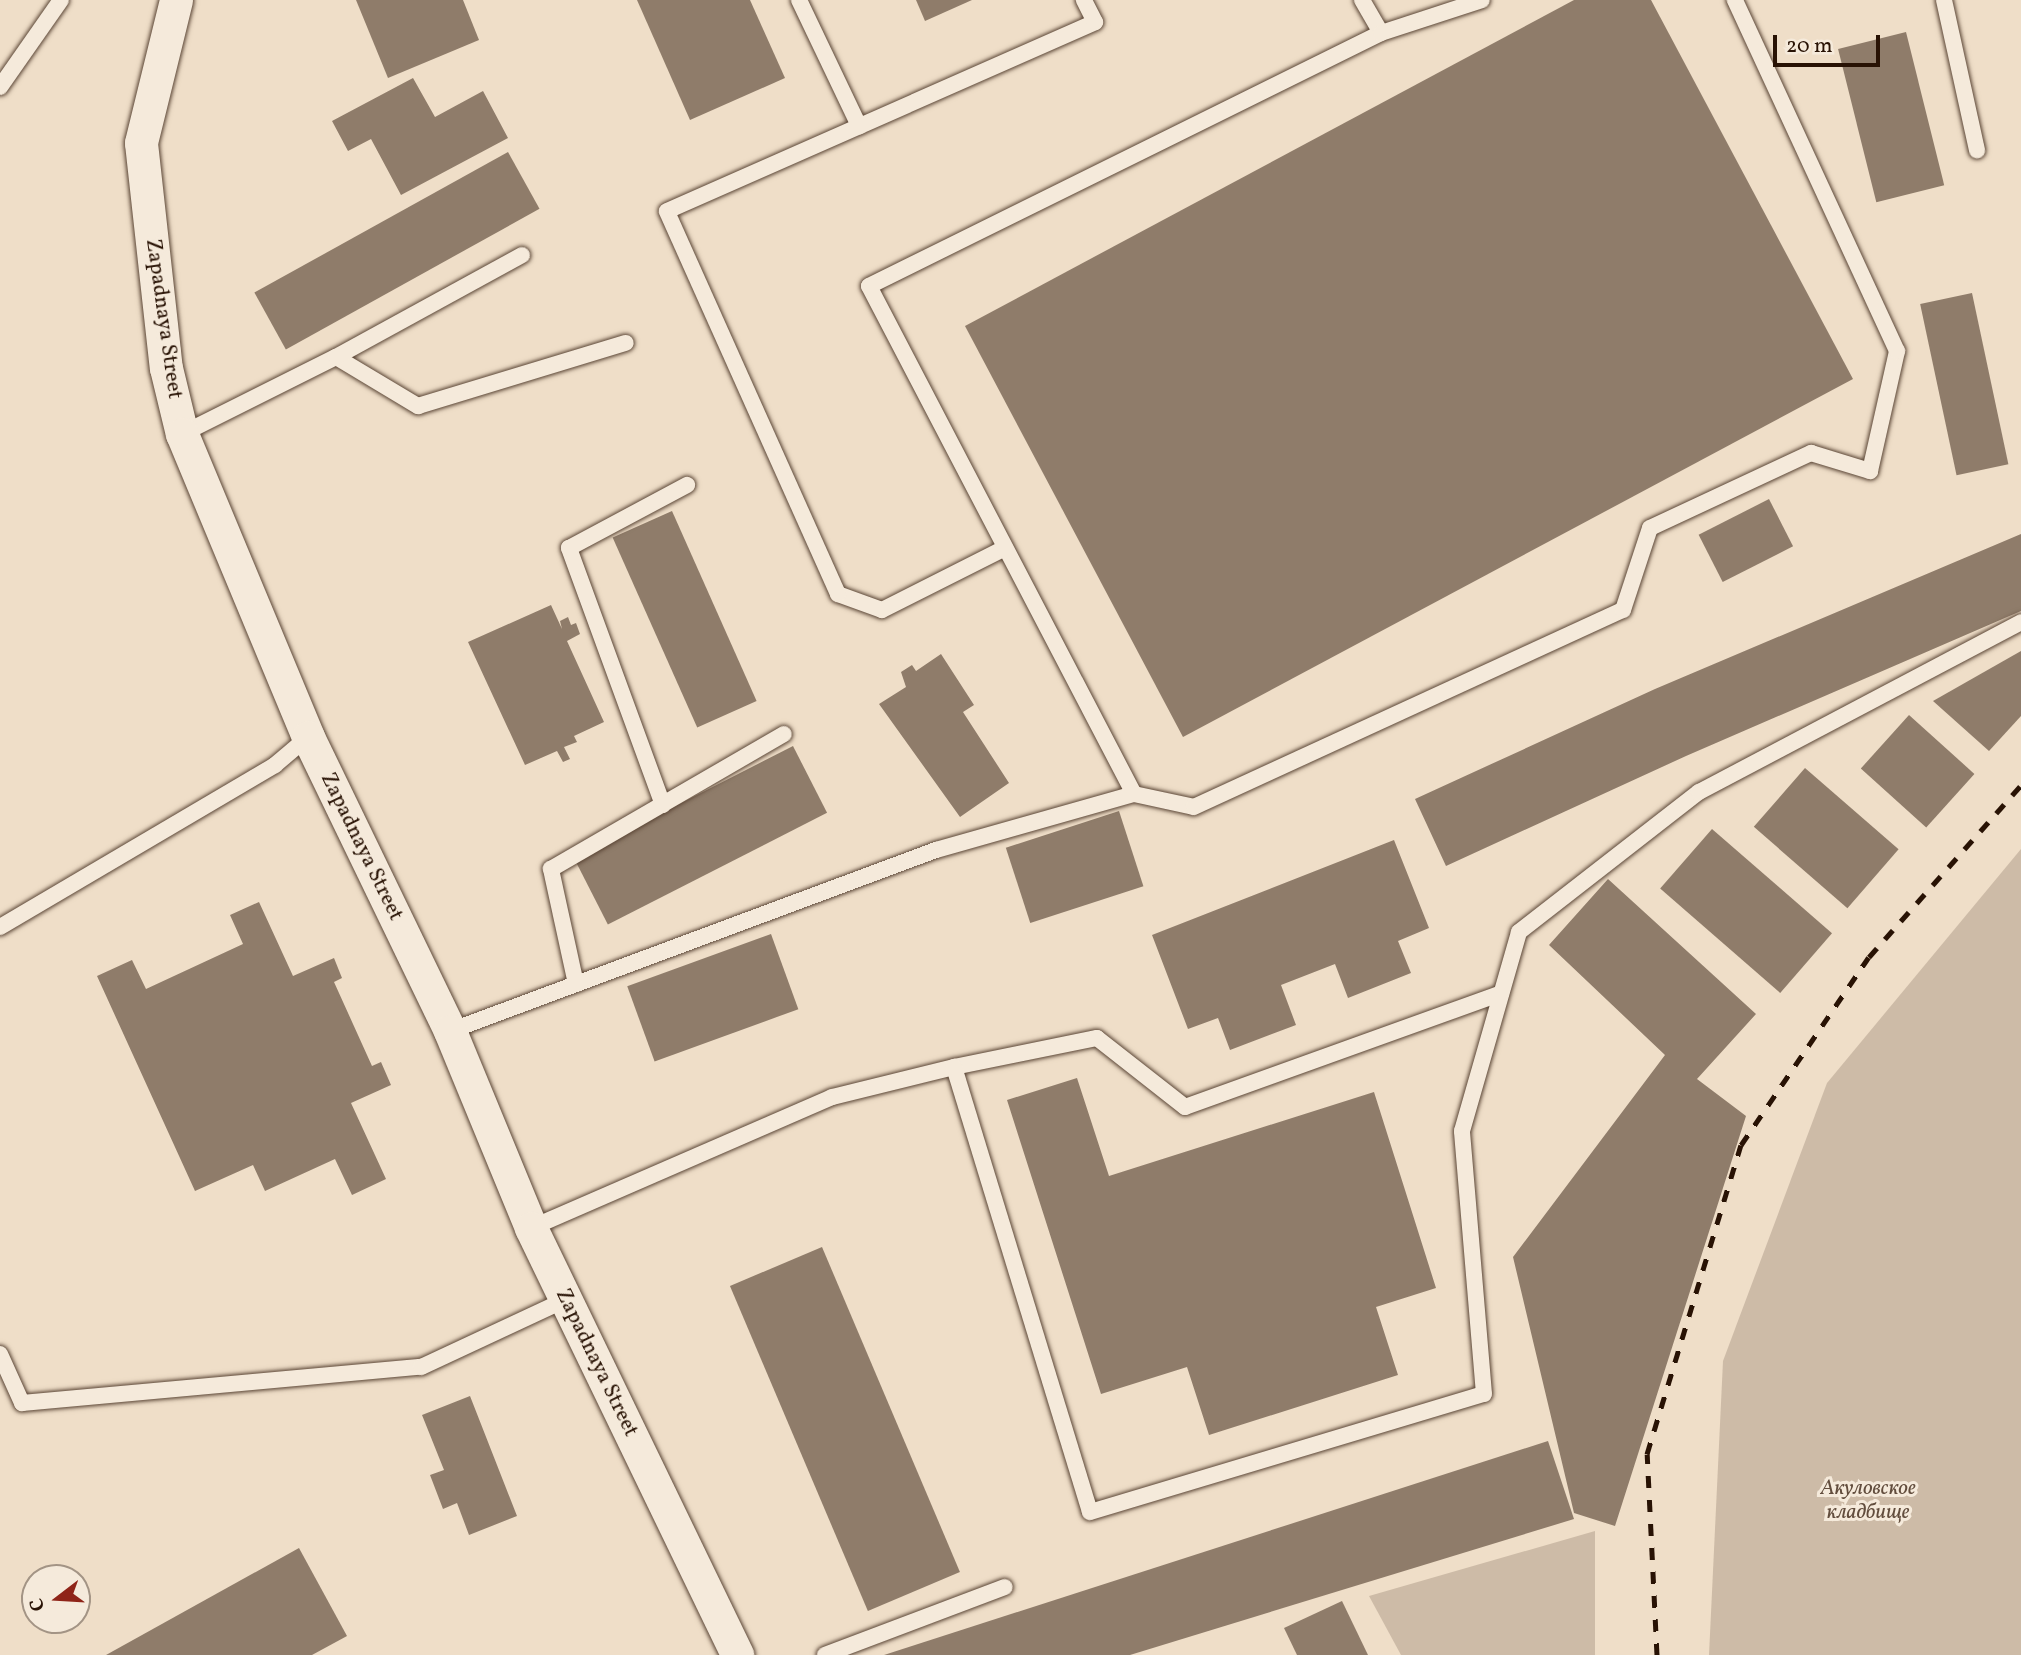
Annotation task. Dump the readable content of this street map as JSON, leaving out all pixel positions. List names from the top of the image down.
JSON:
{
  "streets": {
    "street": ["Zapadnaya Street"]
  },
  "parks": ["Акуловское кладбище"],
  "scale_bar": "20 m",
  "north": "left"
}
